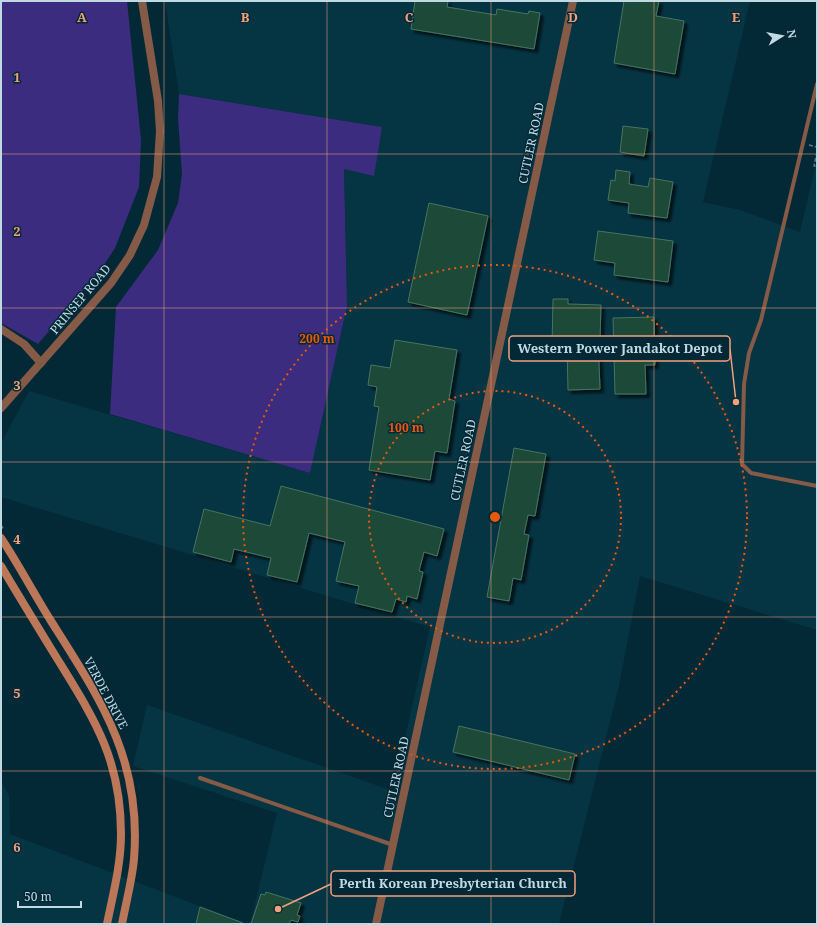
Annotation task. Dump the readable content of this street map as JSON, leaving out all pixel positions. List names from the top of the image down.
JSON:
{
  "streets": {
    "main road": ["VERDE DRIVE"],
    "street": ["CUTLER ROAD", "PRINSEP ROAD"]
  },
  "places": ["Western Power Jandakot Depot", "Perth Korean Presbyterian Church"],
  "scale_bar": "50 m",
  "north": "right",
  "grid": {
    "columns": [
      "A",
      "B",
      "C",
      "D",
      "E"
    ],
    "rows": [
      "1",
      "2",
      "3",
      "4",
      "5",
      "6"
    ]
  },
  "rings": ["200 m", "100 m"]
}
